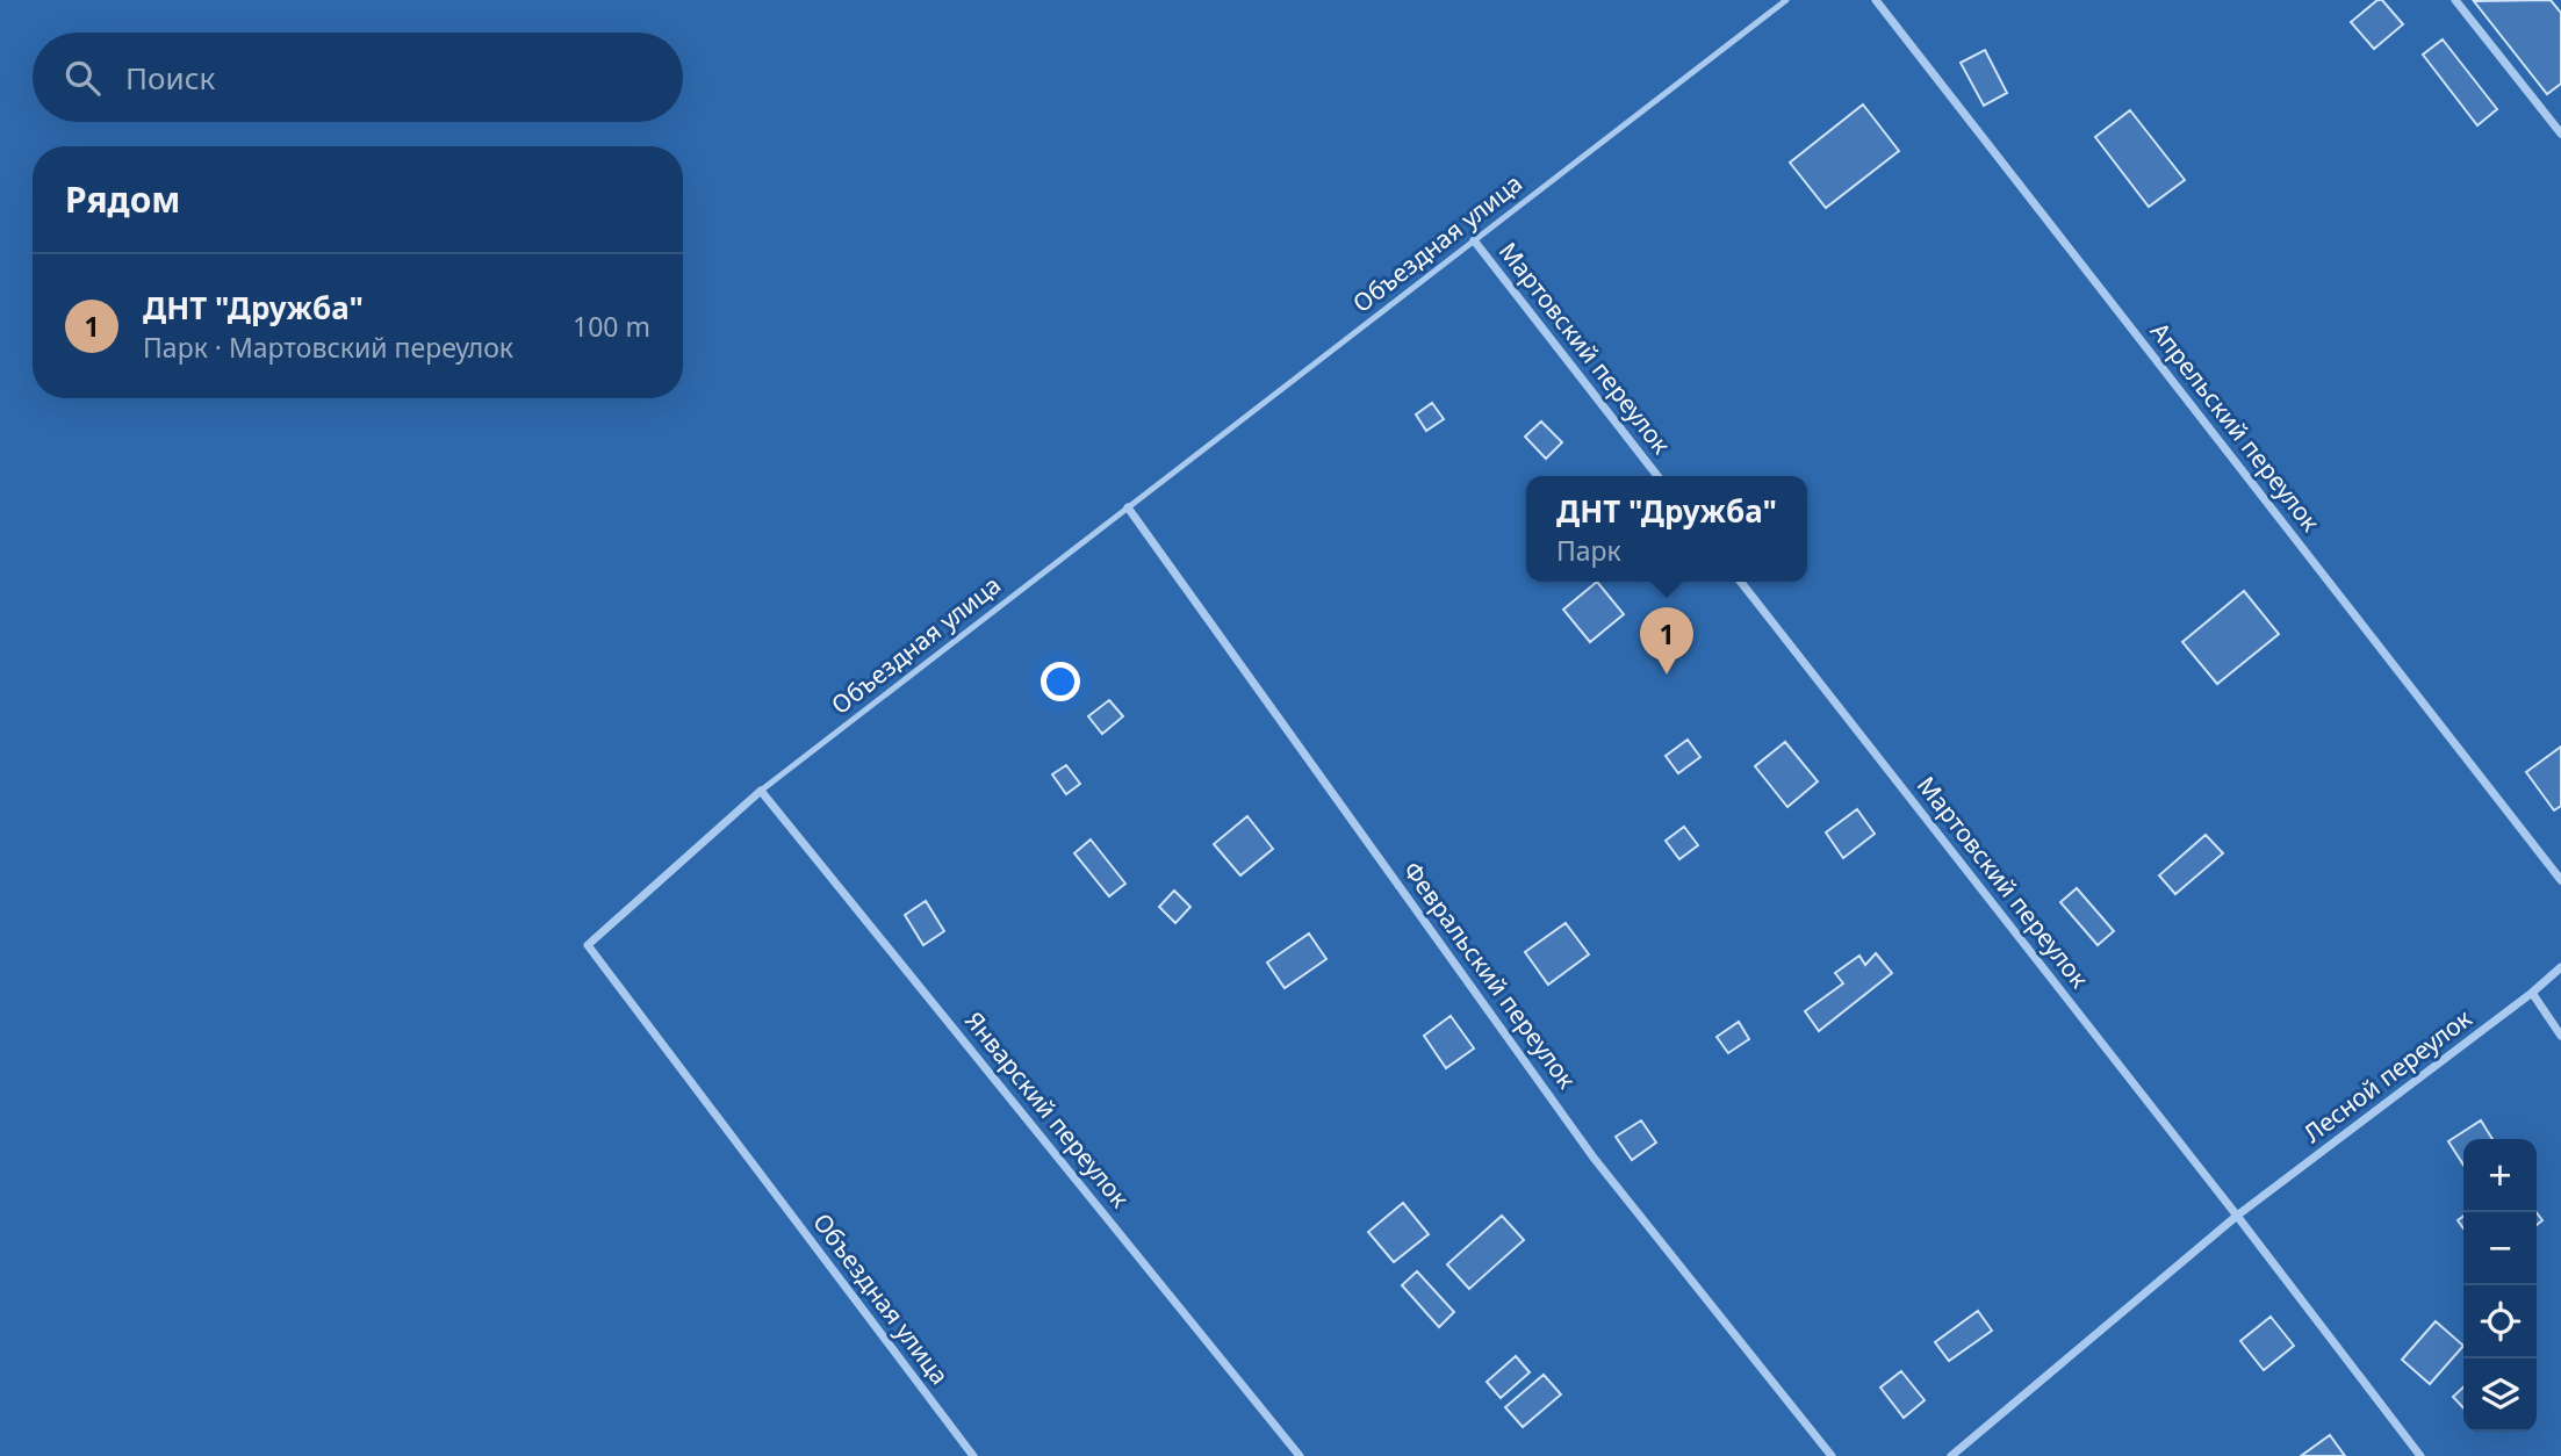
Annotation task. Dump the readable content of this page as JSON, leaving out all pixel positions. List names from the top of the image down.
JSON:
{
  "streets": {
    "street": [
      "Объездная улица",
      "Мартовский переулок",
      "Апрельский переулок",
      "Февральский переулок",
      "Лесной переулок",
      "Январский переулок"
    ]
  },
  "crossings": [
    ["Объездная улица", "Мартовский переулок"],
    ["Объездная улица", "Февральский переулок"],
    ["Объездная улица", "Январский переулок"],
    ["Мартовский переулок", "Лесной переулок"]
  ],
  "page": {
    "search": "Поиск",
    "heading": "Рядом",
    "list": [
      {
        "mark": "1",
        "name": "ДНТ \"Дружба\"",
        "note": "Парк · Мартовский переулок",
        "value": "100 m"
      }
    ],
    "popup": ["ДНТ \"Дружба\"", "Парк"],
    "pins": "1",
    "map_buttons": ["+", "−"]
  }
}
